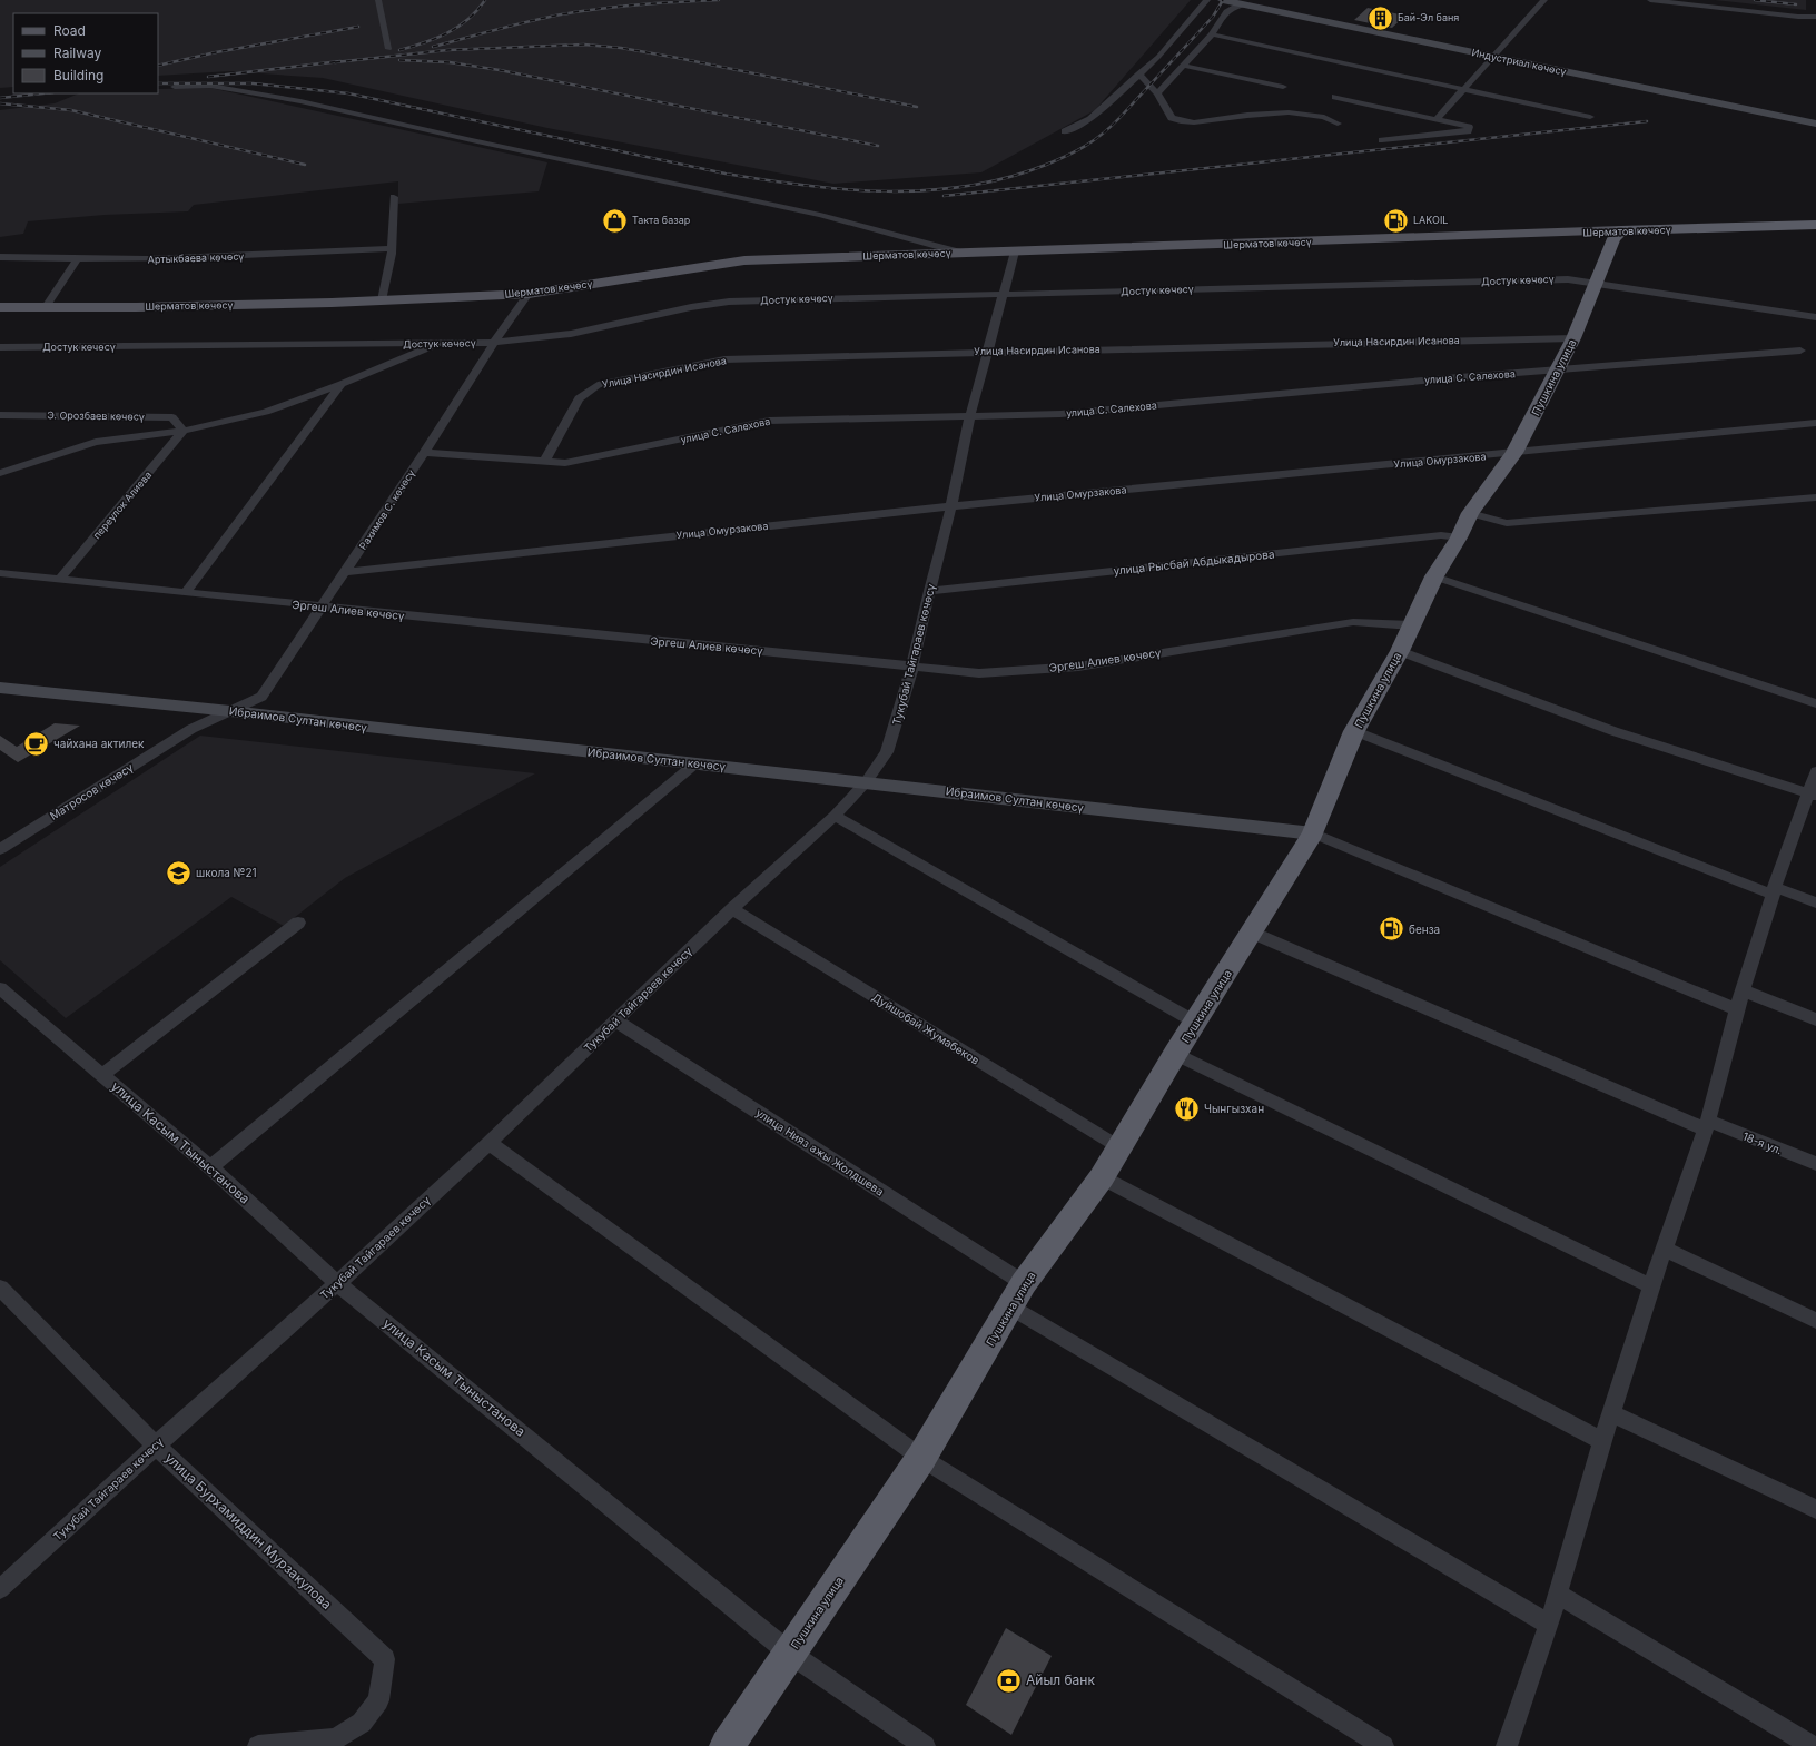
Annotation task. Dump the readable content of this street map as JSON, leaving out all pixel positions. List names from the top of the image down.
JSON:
{
  "streets": {
    "highway": ["Шерматов көчөсү", "Пушкина улица"],
    "main road": ["Индустриал көчөсү", "Ибраимов Султан көчөсү"],
    "street": [
      "Артыкбаева көчөсү",
      "Достук көчөсү",
      "Улица Насирдин Исанова",
      "улица С. Салехова",
      "Э. Орозбаев көчөсү",
      "Улица Омурзакова",
      "переулок Алиева",
      "Рахимов С. көчөсү",
      "улица Рысбай Абдыкадырова",
      "Эргеш Алиев көчөсү",
      "Тукубай Тайгараев көчөсү",
      "Матросов көчөсү",
      "Дуйшобай Жумабеков",
      "улица Касым Тыныстанова",
      "18-я ул.",
      "улица Нияз ажы Жолдшева",
      "улица Бурхамиддин Мурзакулова"
    ]
  },
  "crossings": [
    ["Шерматов көчөсү", "Пушкина улица"],
    ["Шерматов көчөсү", "Рахимов С. көчөсү"],
    ["Шерматов көчөсү", "Тукубай Тайгараев көчөсү"],
    ["Достук көчөсү", "Пушкина улица"],
    ["Достук көчөсү", "Рахимов С. көчөсү"],
    ["Достук көчөсү", "Тукубай Тайгараев көчөсү"],
    ["Улица Насирдин Исанова", "улица С. Салехова"],
    ["Улица Насирдин Исанова", "Пушкина улица"],
    ["Улица Насирдин Исанова", "Тукубай Тайгараев көчөсү"],
    ["улица С. Салехова", "Пушкина улица"],
    ["улица С. Салехова", "Рахимов С. көчөсү"],
    ["улица С. Салехова", "Тукубай Тайгараев көчөсү"],
    ["Пушкина улица", "Улица Омурзакова"],
    ["Пушкина улица", "улица Рысбай Абдыкадырова"],
    ["Пушкина улица", "Эргеш Алиев көчөсү"],
    ["Пушкина улица", "Ибраимов Султан көчөсү"],
    ["Пушкина улица", "Дуйшобай Жумабеков"],
    ["Пушкина улица", "улица Касым Тыныстанова"],
    ["Пушкина улица", "18-я ул."],
    ["Пушкина улица", "улица Нияз ажы Жолдшева"],
    ["Э. Орозбаев көчөсү", "переулок Алиева"],
    ["Улица Омурзакова", "Рахимов С. көчөсү"],
    ["Улица Омурзакова", "Тукубай Тайгараев көчөсү"],
    ["переулок Алиева", "Эргеш Алиев көчөсү"],
    ["Рахимов С. көчөсү", "Эргеш Алиев көчөсү"],
    ["Рахимов С. көчөсү", "Ибраимов Султан көчөсү"],
    ["Рахимов С. көчөсү", "Матросов көчөсү"],
    ["улица Рысбай Абдыкадырова", "Тукубай Тайгараев көчөсү"],
    ["Эргеш Алиев көчөсү", "Тукубай Тайгараев көчөсү"],
    ["Тукубай Тайгараев көчөсү", "Ибраимов Султан көчөсү"],
    ["Тукубай Тайгараев көчөсү", "Дуйшобай Жумабеков"],
    ["Тукубай Тайгараев көчөсү", "улица Касым Тыныстанова"],
    ["Тукубай Тайгараев көчөсү", "улица Нияз ажы Жолдшева"],
    ["Тукубай Тайгараев көчөсү", "улица Бурхамиддин Мурзакулова"],
    ["Ибраимов Султан көчөсү", "Матросов көчөсү"]
  ],
  "places": {
    "building": ["Бай-Эл баня"],
    "shop": ["Такта базар"],
    "fuel station": ["LAKOIL", "бенза"],
    "cafe": ["чайхана актилек"],
    "school or university": ["школа №21"],
    "restaurant": ["Чынгызхан"],
    "bank": ["Айыл банк"]
  },
  "legend": ["Road", "Railway", "Building"]
}
